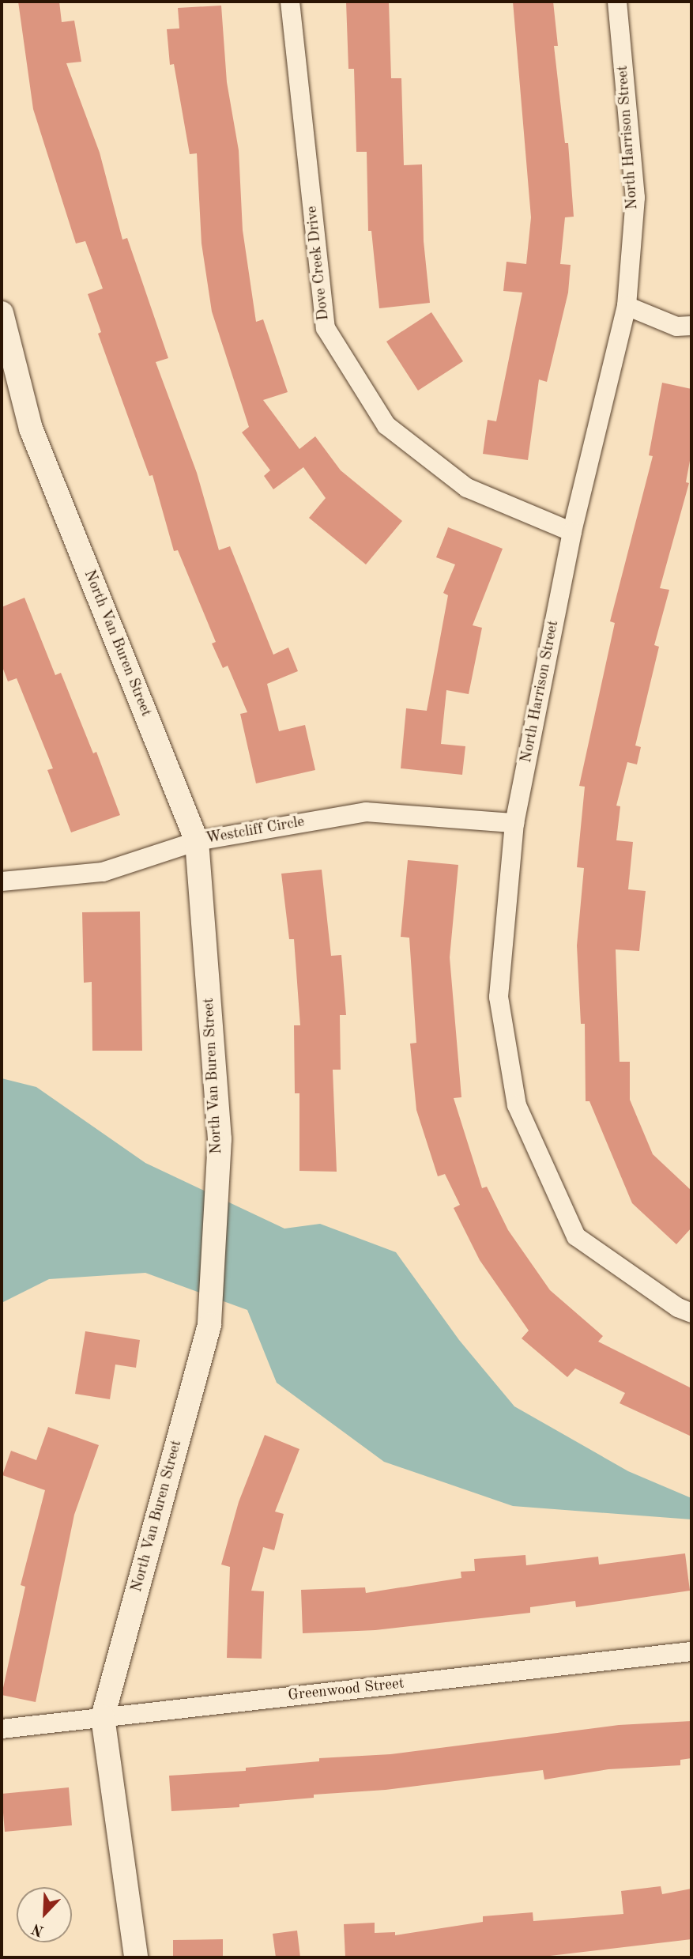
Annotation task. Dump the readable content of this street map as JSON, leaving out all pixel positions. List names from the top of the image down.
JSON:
{
  "streets": {
    "street": [
      "North Harrison Street",
      "Dove Creek Drive",
      "North Van Buren Street",
      "Westcliff Circle",
      "Greenwood Street"
    ]
  },
  "crossings": [
    ["North Harrison Street", "Dove Creek Drive"],
    ["North Harrison Street", "Westcliff Circle"],
    ["North Van Buren Street", "Westcliff Circle"],
    ["North Van Buren Street", "Greenwood Street"]
  ],
  "north": "bottom left"
}
